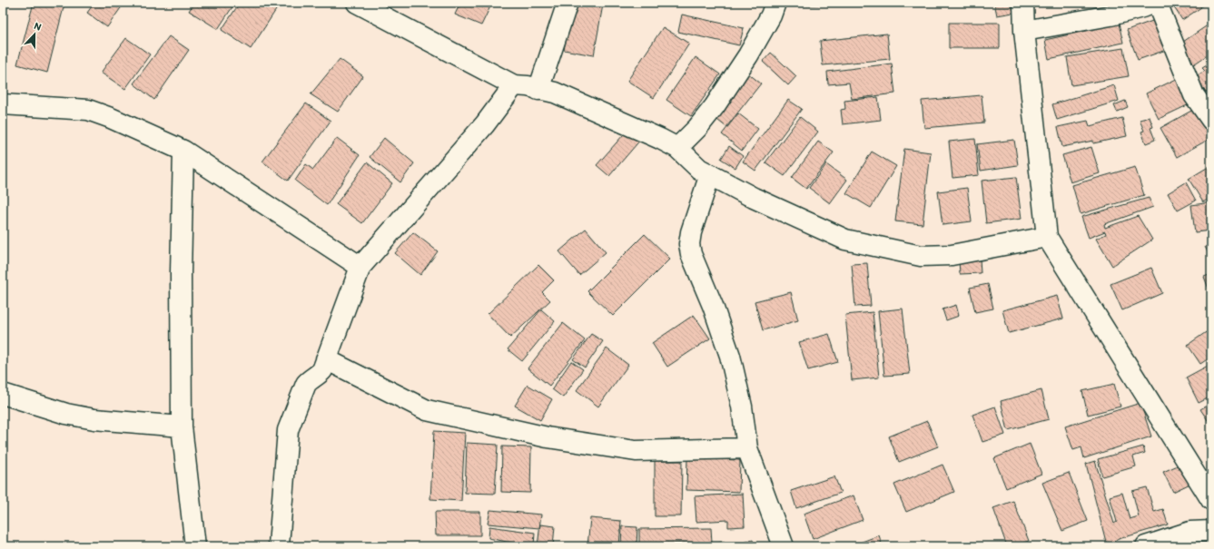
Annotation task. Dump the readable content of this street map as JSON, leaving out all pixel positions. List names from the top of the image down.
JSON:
{
  "north": "top"
}
